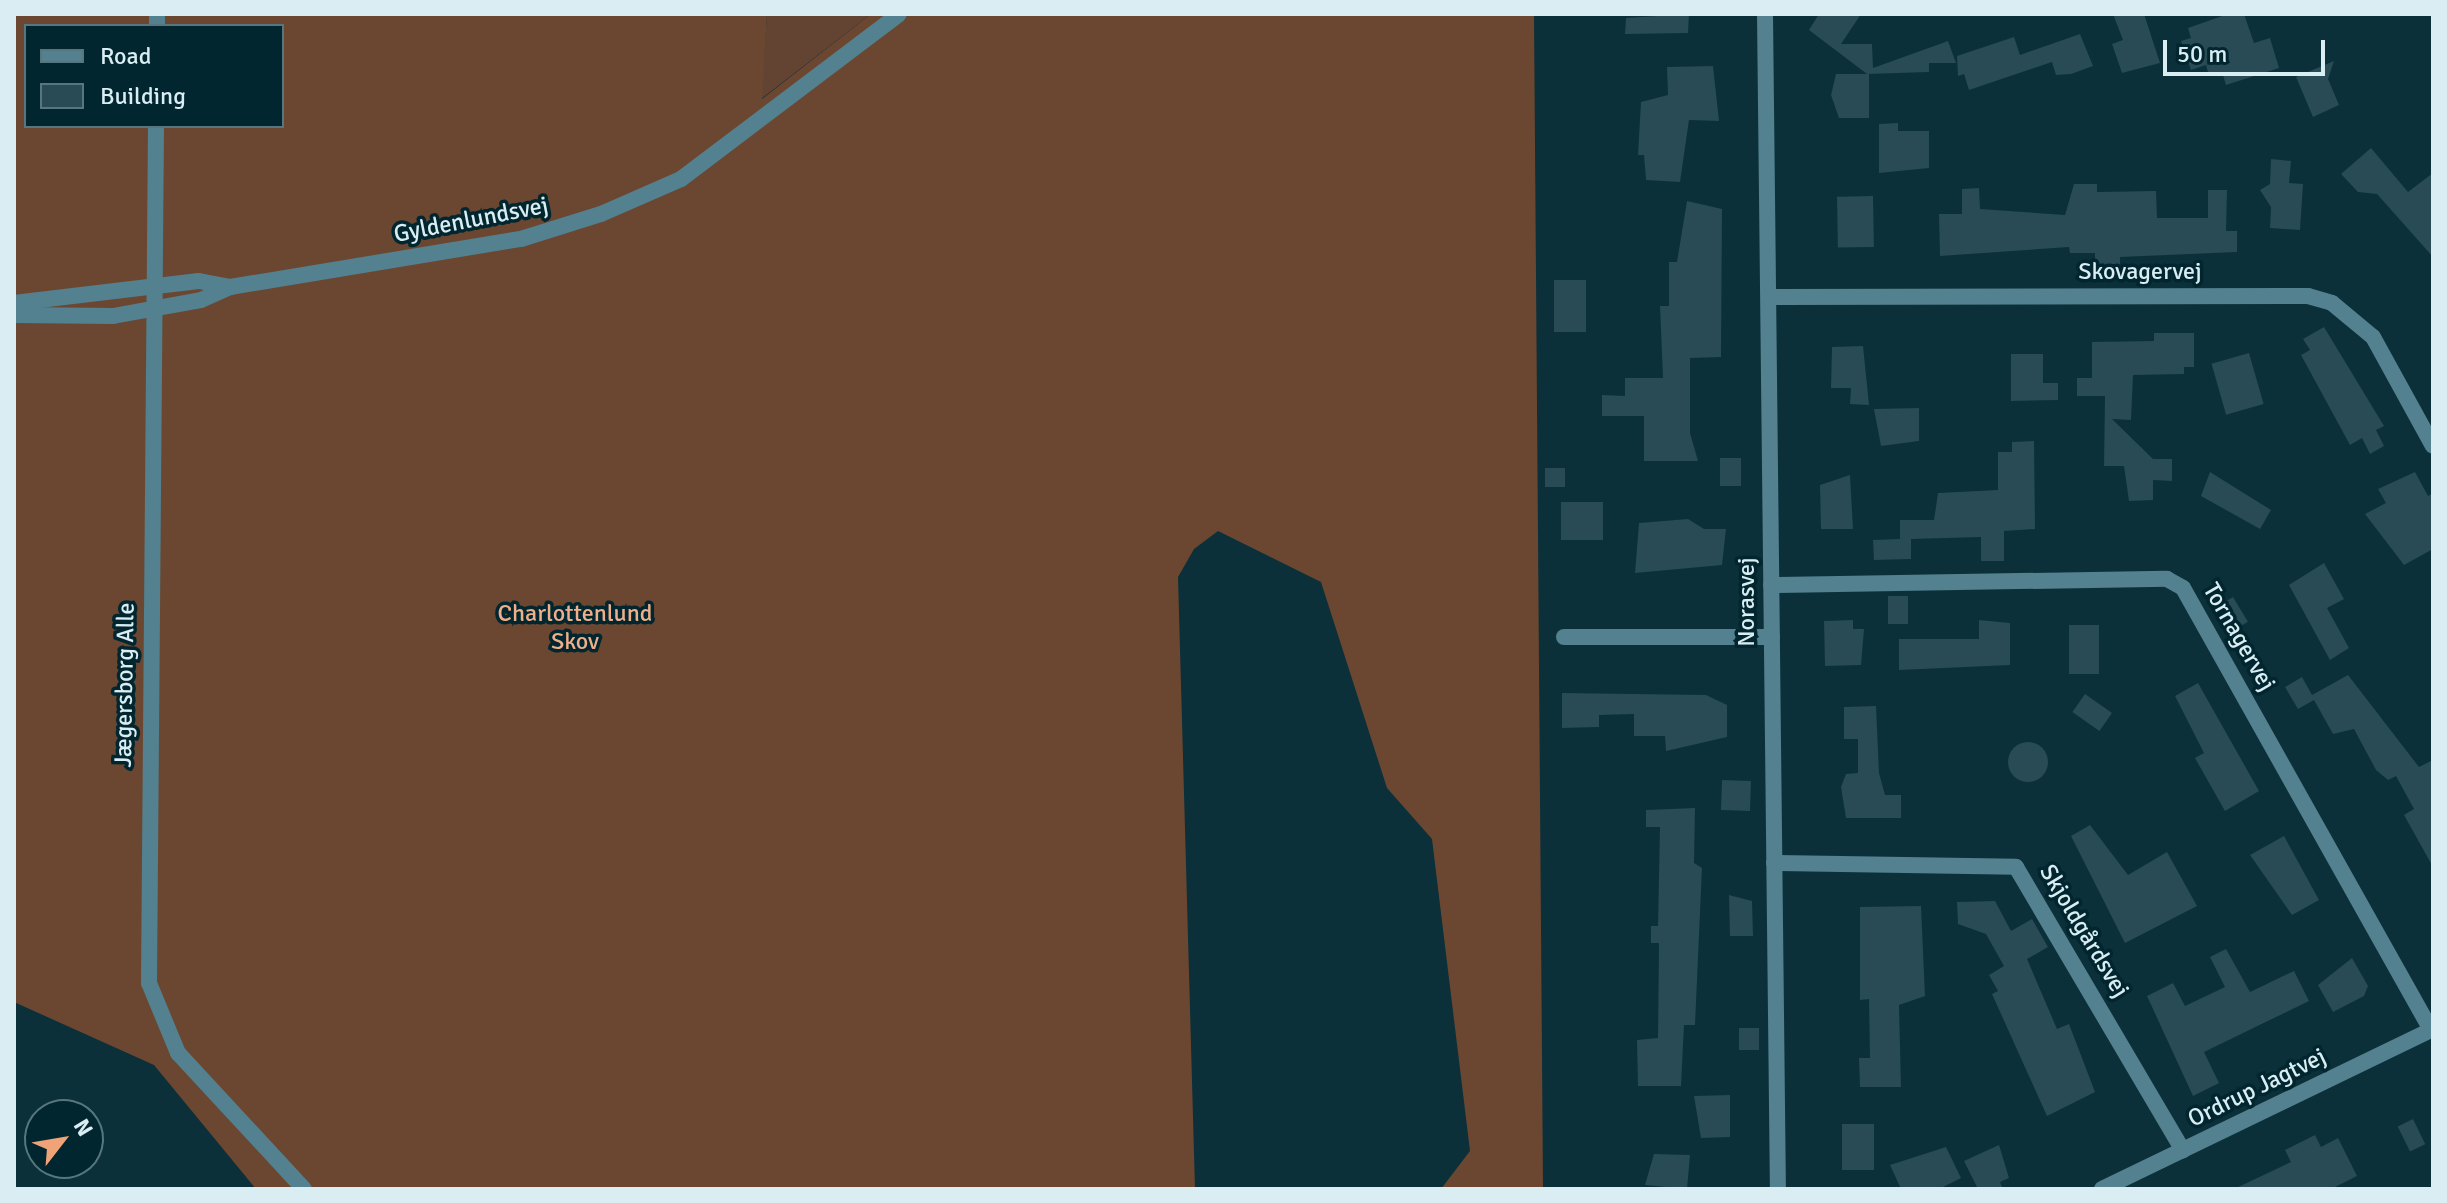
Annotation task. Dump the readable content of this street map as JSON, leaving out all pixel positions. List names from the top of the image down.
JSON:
{
  "streets": {
    "street": [
      "Gyldenlundsvej",
      "Skovagervej",
      "Norasvej",
      "Tornagervej",
      "Jægersborg Alle",
      "Skjoldgårdsvej",
      "Ordrup Jagtvej"
    ]
  },
  "crossings": [
    ["Gyldenlundsvej", "Jægersborg Alle"],
    ["Skovagervej", "Norasvej"],
    ["Norasvej", "Tornagervej"],
    ["Norasvej", "Skjoldgårdsvej"],
    ["Tornagervej", "Ordrup Jagtvej"],
    ["Skjoldgårdsvej", "Ordrup Jagtvej"]
  ],
  "parks": ["Charlottenlund Skov"],
  "legend": ["Road", "Building"],
  "scale_bar": "50 m",
  "north": "top right"
}
